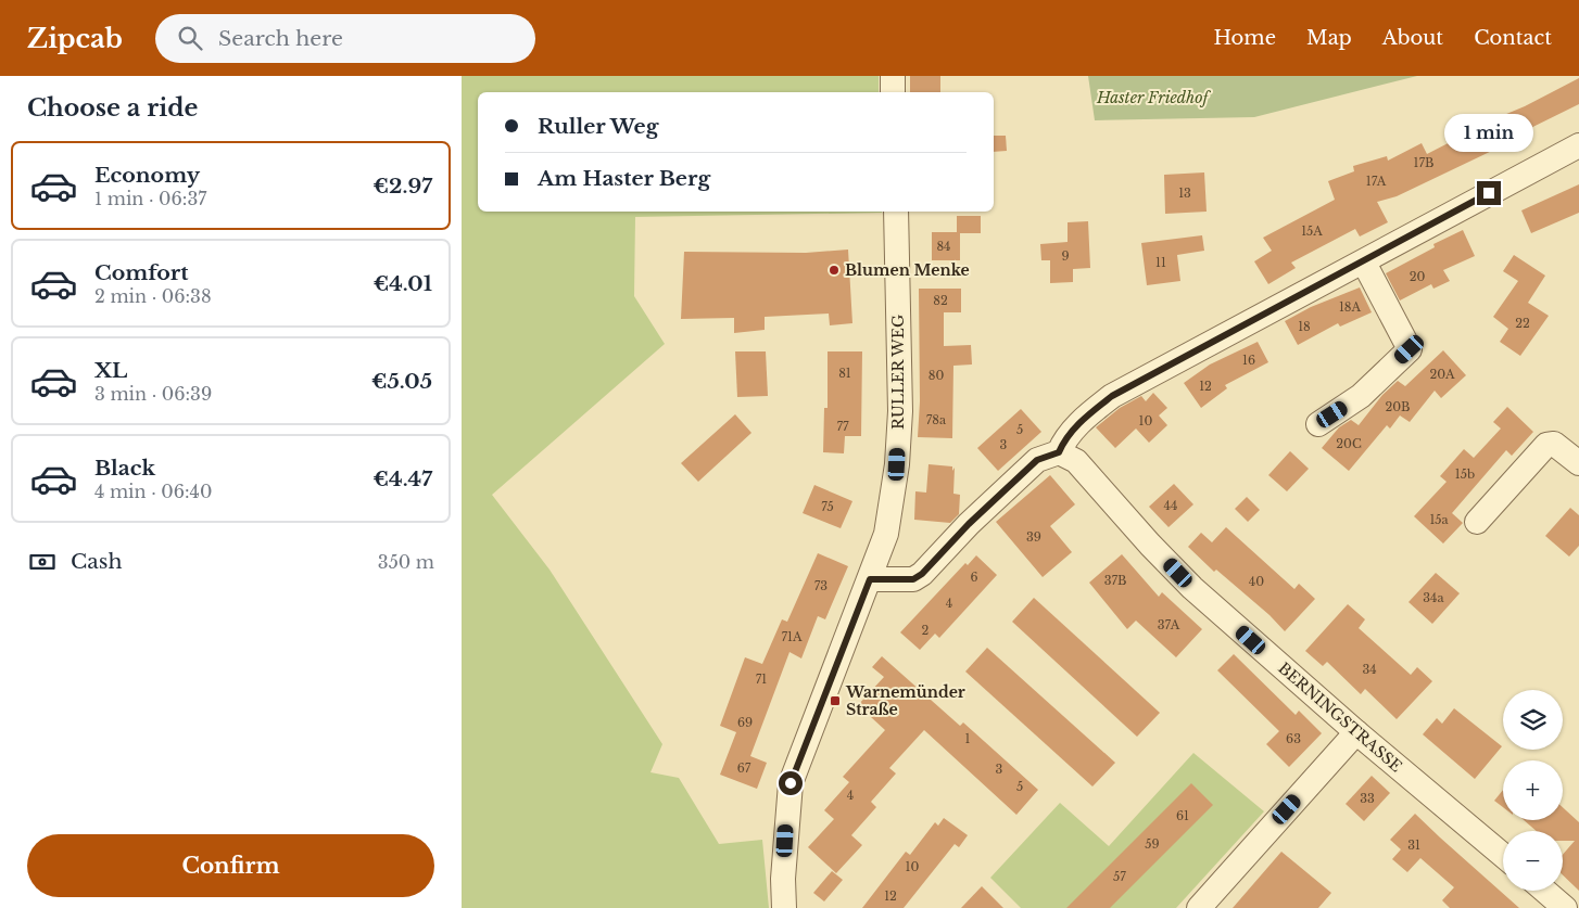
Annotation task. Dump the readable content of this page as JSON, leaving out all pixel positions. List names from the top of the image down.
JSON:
{
  "streets": {
    "street": ["RULLER WEG", "BERNINGSTRASSE"]
  },
  "parks": ["Haster Friedhof"],
  "places": {
    "other": ["Blumen Menke"],
    "transit": ["Warnemünder Straße"]
  },
  "house_numbers": [
    "17B",
    "17A",
    "13",
    "15A",
    "84",
    "9",
    "11",
    "20",
    "82",
    "18A",
    "22",
    "18",
    "16",
    "81",
    "20A",
    "80",
    "12",
    "20B",
    "78a",
    "10",
    "77",
    "5",
    "20C",
    "3",
    "15b",
    "44",
    "75",
    "15a",
    "39",
    "6",
    "37B",
    "40",
    "73",
    "34a",
    "4",
    "37A",
    "2",
    "71A",
    "34",
    "71",
    "69",
    "1",
    "63",
    "67",
    "3",
    "5",
    "4",
    "33",
    "61",
    "59",
    "31",
    "10",
    "57",
    "12"
  ],
  "page": {
    "header": "Zipcab",
    "search": "Search here",
    "nav": [
      "Home",
      "Map",
      "About",
      "Contact"
    ],
    "heading": "Choose a ride",
    "banner": ["Ruller Weg", "Am Haster Berg"],
    "bubble": "1 min",
    "list": [
      {
        "name": "Economy",
        "note": "1 min · 06:37",
        "value": "€2.97"
      },
      {
        "name": "Comfort",
        "note": "2 min · 06:38",
        "value": "€4.01"
      },
      {
        "name": "XL",
        "note": "3 min · 06:39",
        "value": "€5.05"
      },
      {
        "name": "Black",
        "note": "4 min · 06:40",
        "value": "€4.47"
      }
    ],
    "pay": ["Cash", "350 m"],
    "map_buttons": ["+", "−"],
    "buttons": "Confirm"
  }
}
